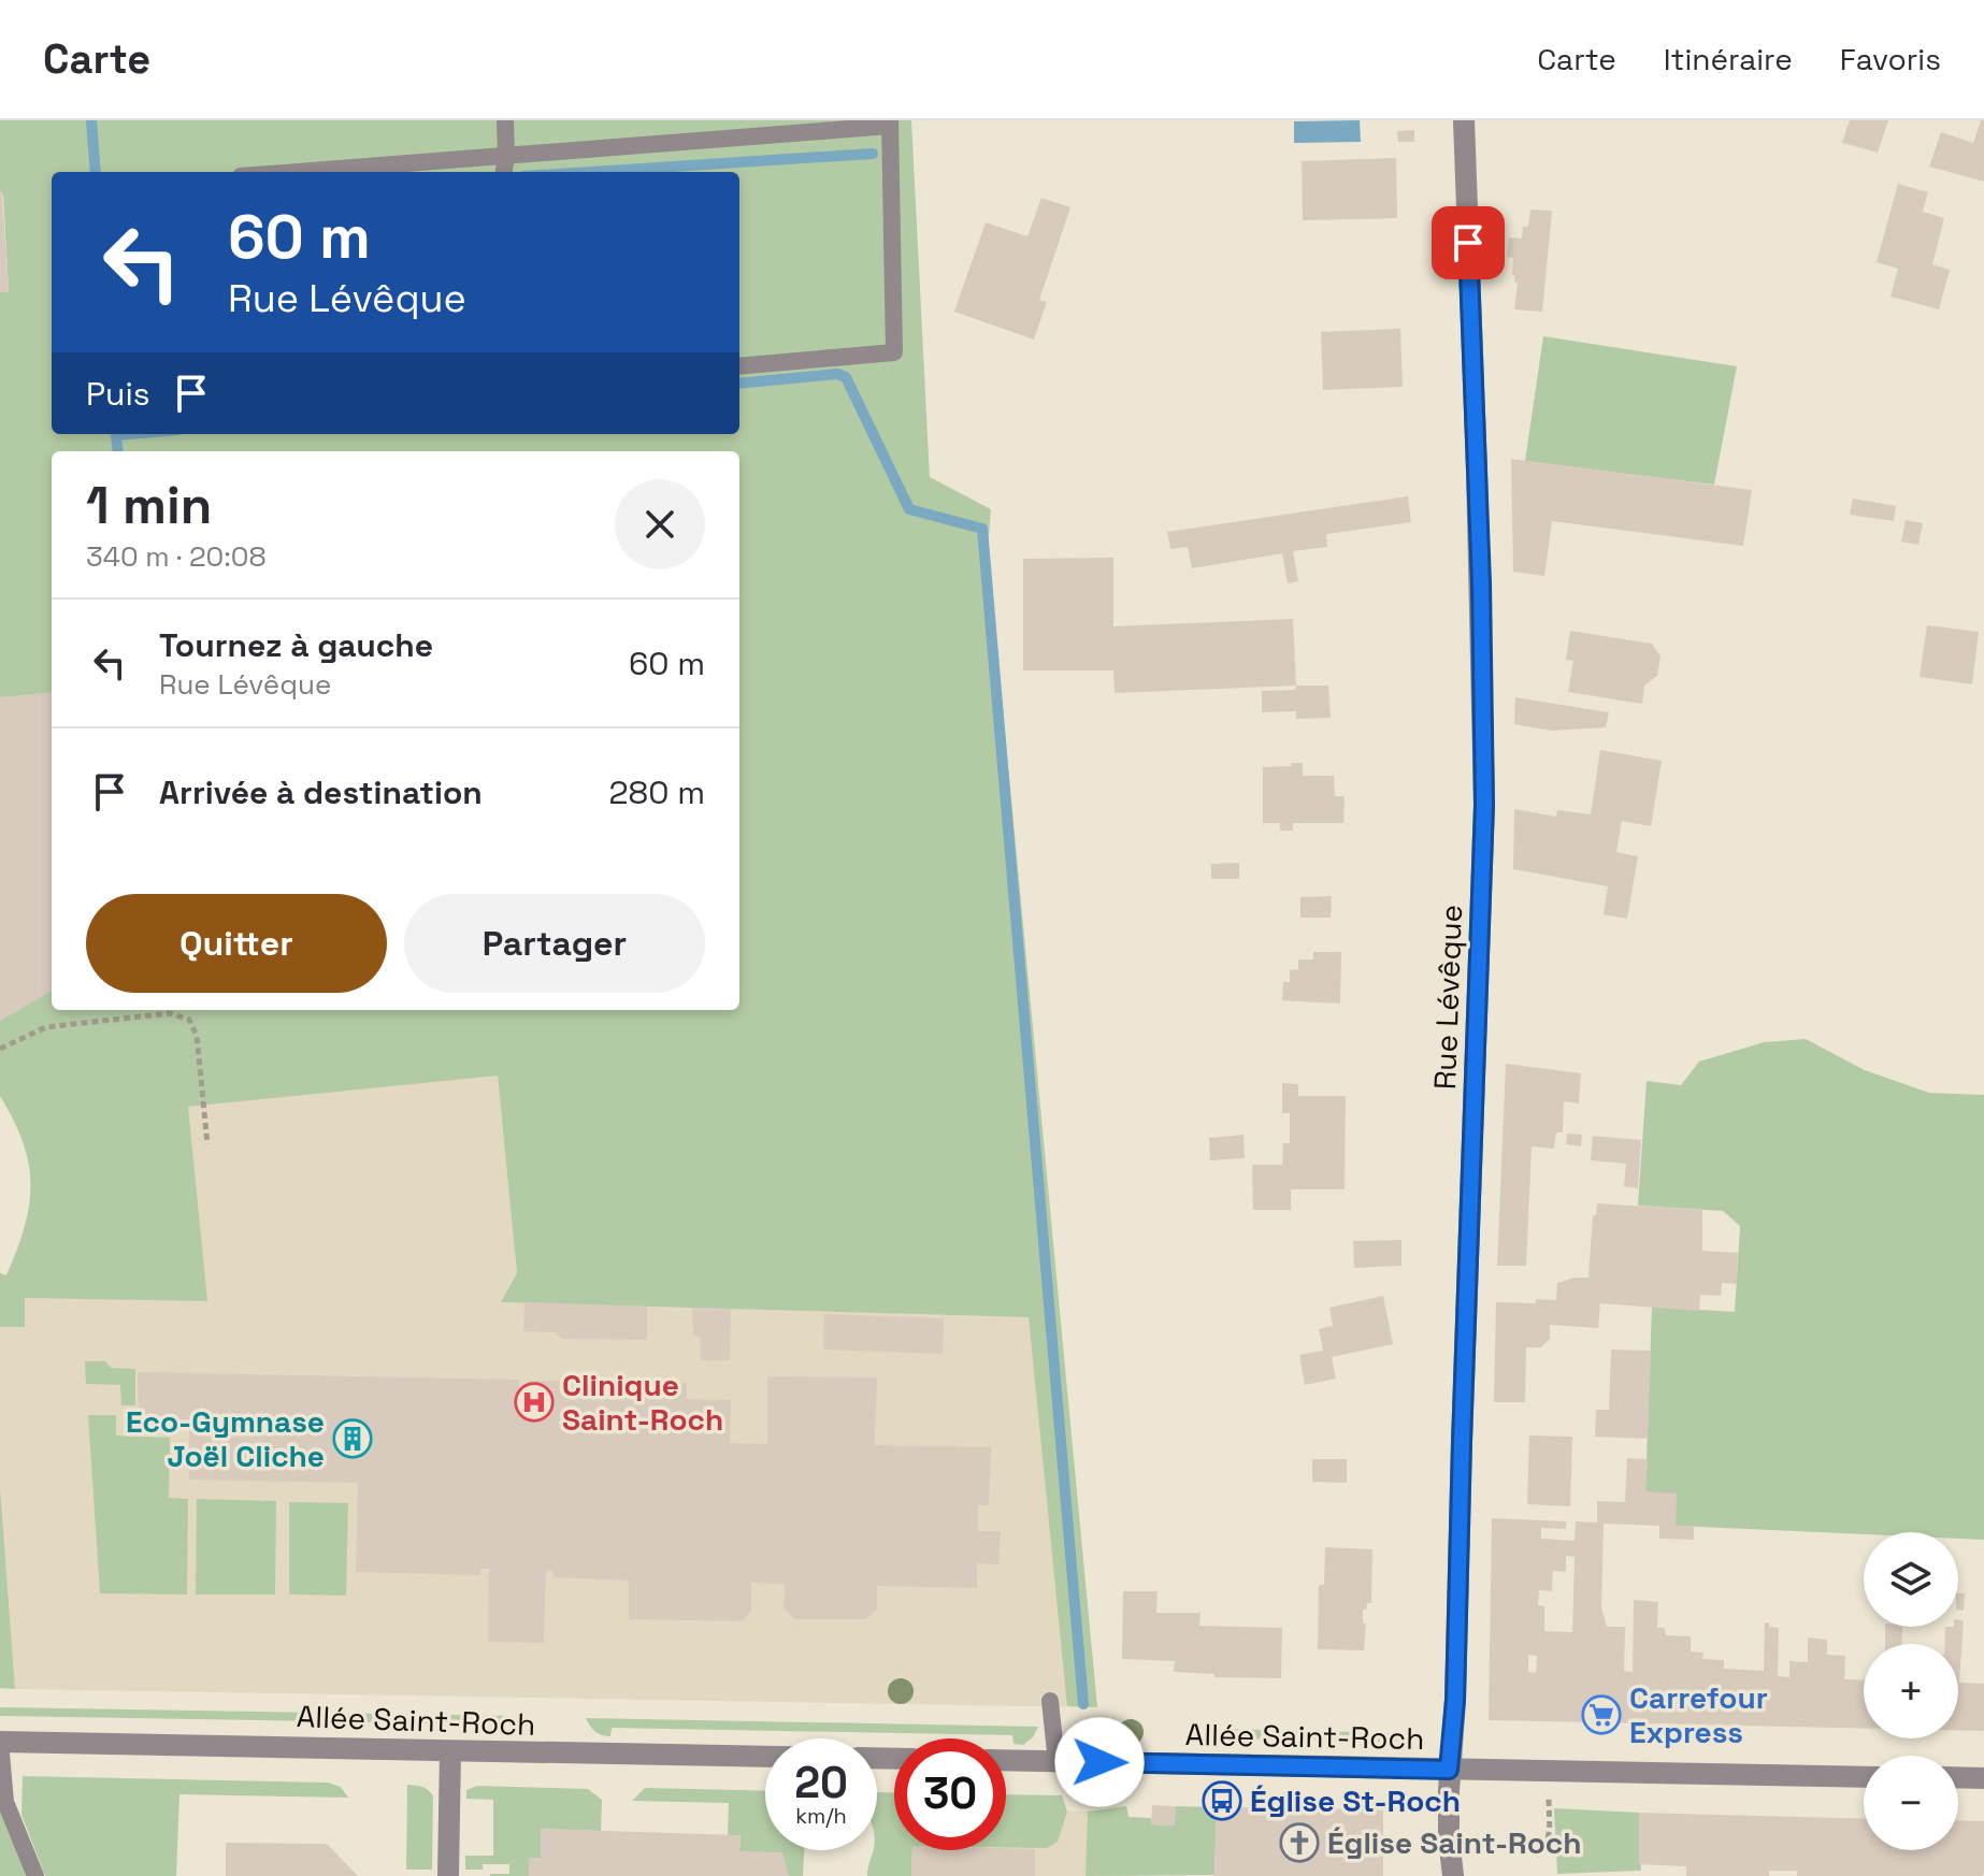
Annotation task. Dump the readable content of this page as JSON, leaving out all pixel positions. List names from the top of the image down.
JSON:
{
  "streets": {
    "street": ["Rue Lévêque", "Allée Saint-Roch"]
  },
  "crossings": [
    ["Rue Lévêque", "Allée Saint-Roch"]
  ],
  "places": {
    "hospital": ["Clinique Saint-Roch"],
    "building": ["Eco-Gymnase Joël Cliche"],
    "supermarket": ["Carrefour Express"],
    "bus stop": ["Église St-Roch"],
    "church": ["Église Saint-Roch"]
  },
  "page": {
    "header": "Carte",
    "nav": ["Carte", "Itinéraire", "Favoris"],
    "turn": ["60 m", "Rue Lévêque"],
    "then": "Puis",
    "heading": ["1 min", "340 m · 20:08"],
    "list": [
      {
        "name": "Tournez à gauche",
        "note": "Rue Lévêque",
        "value": "60 m"
      },
      {
        "name": "Arrivée à destination",
        "value": "280 m"
      }
    ],
    "buttons": ["Quitter", "Partager"],
    "map_buttons": ["+", "−"],
    "speed": "20 km/h",
    "limit": "30"
  }
}
